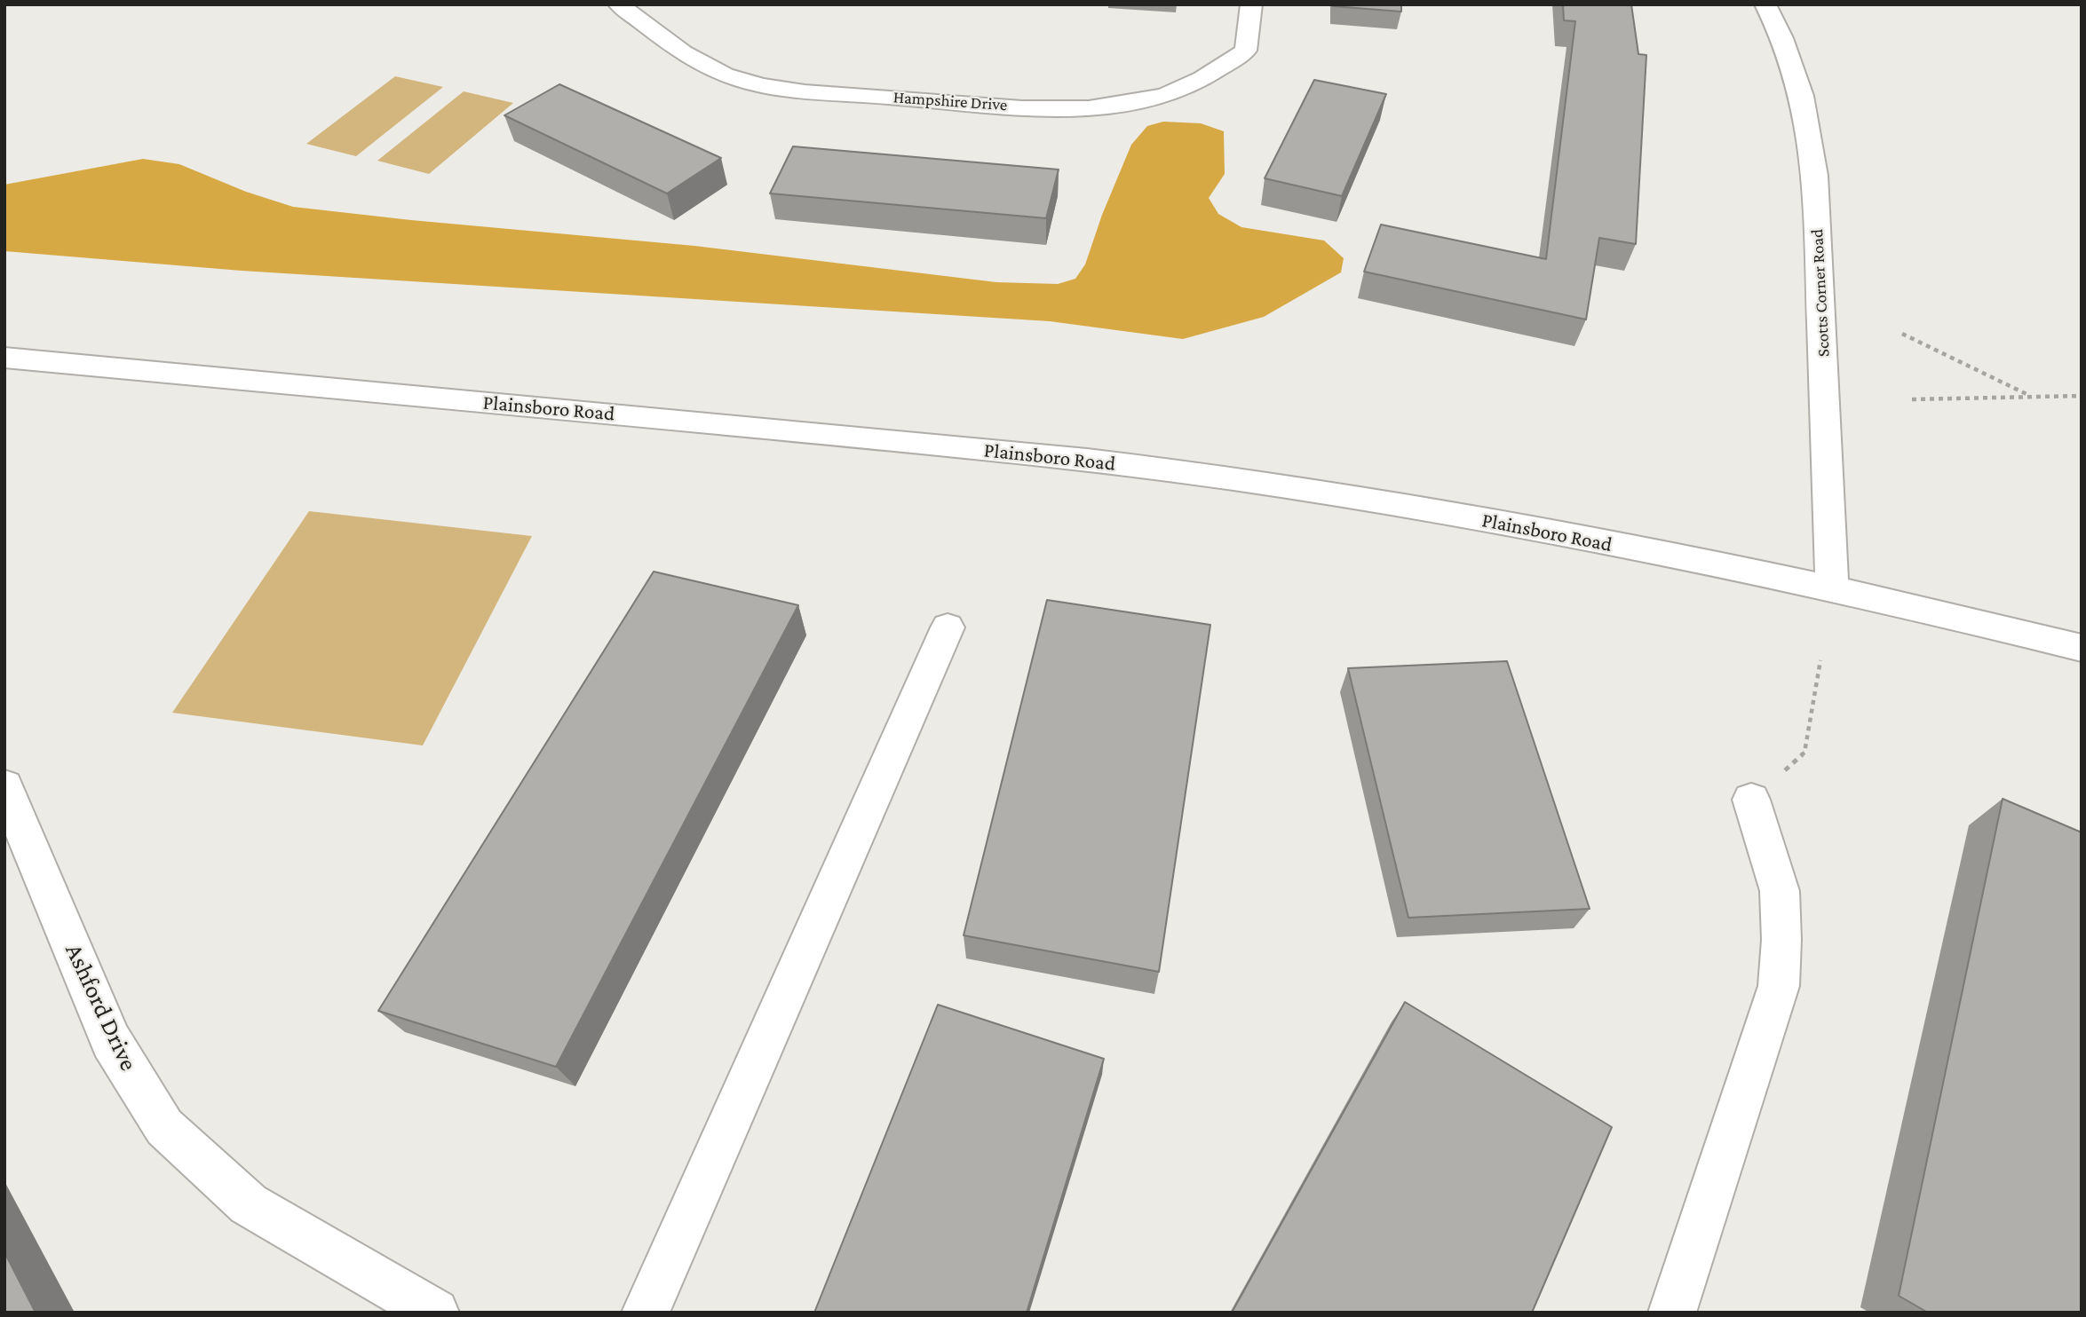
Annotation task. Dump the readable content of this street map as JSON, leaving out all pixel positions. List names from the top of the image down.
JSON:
{
  "streets": {
    "street": [
      "Hampshire Drive",
      "Scotts Corner Road",
      "Plainsboro Road",
      "Ashford Drive"
    ]
  },
  "crossings": [
    ["Scotts Corner Road", "Plainsboro Road"]
  ]
}
